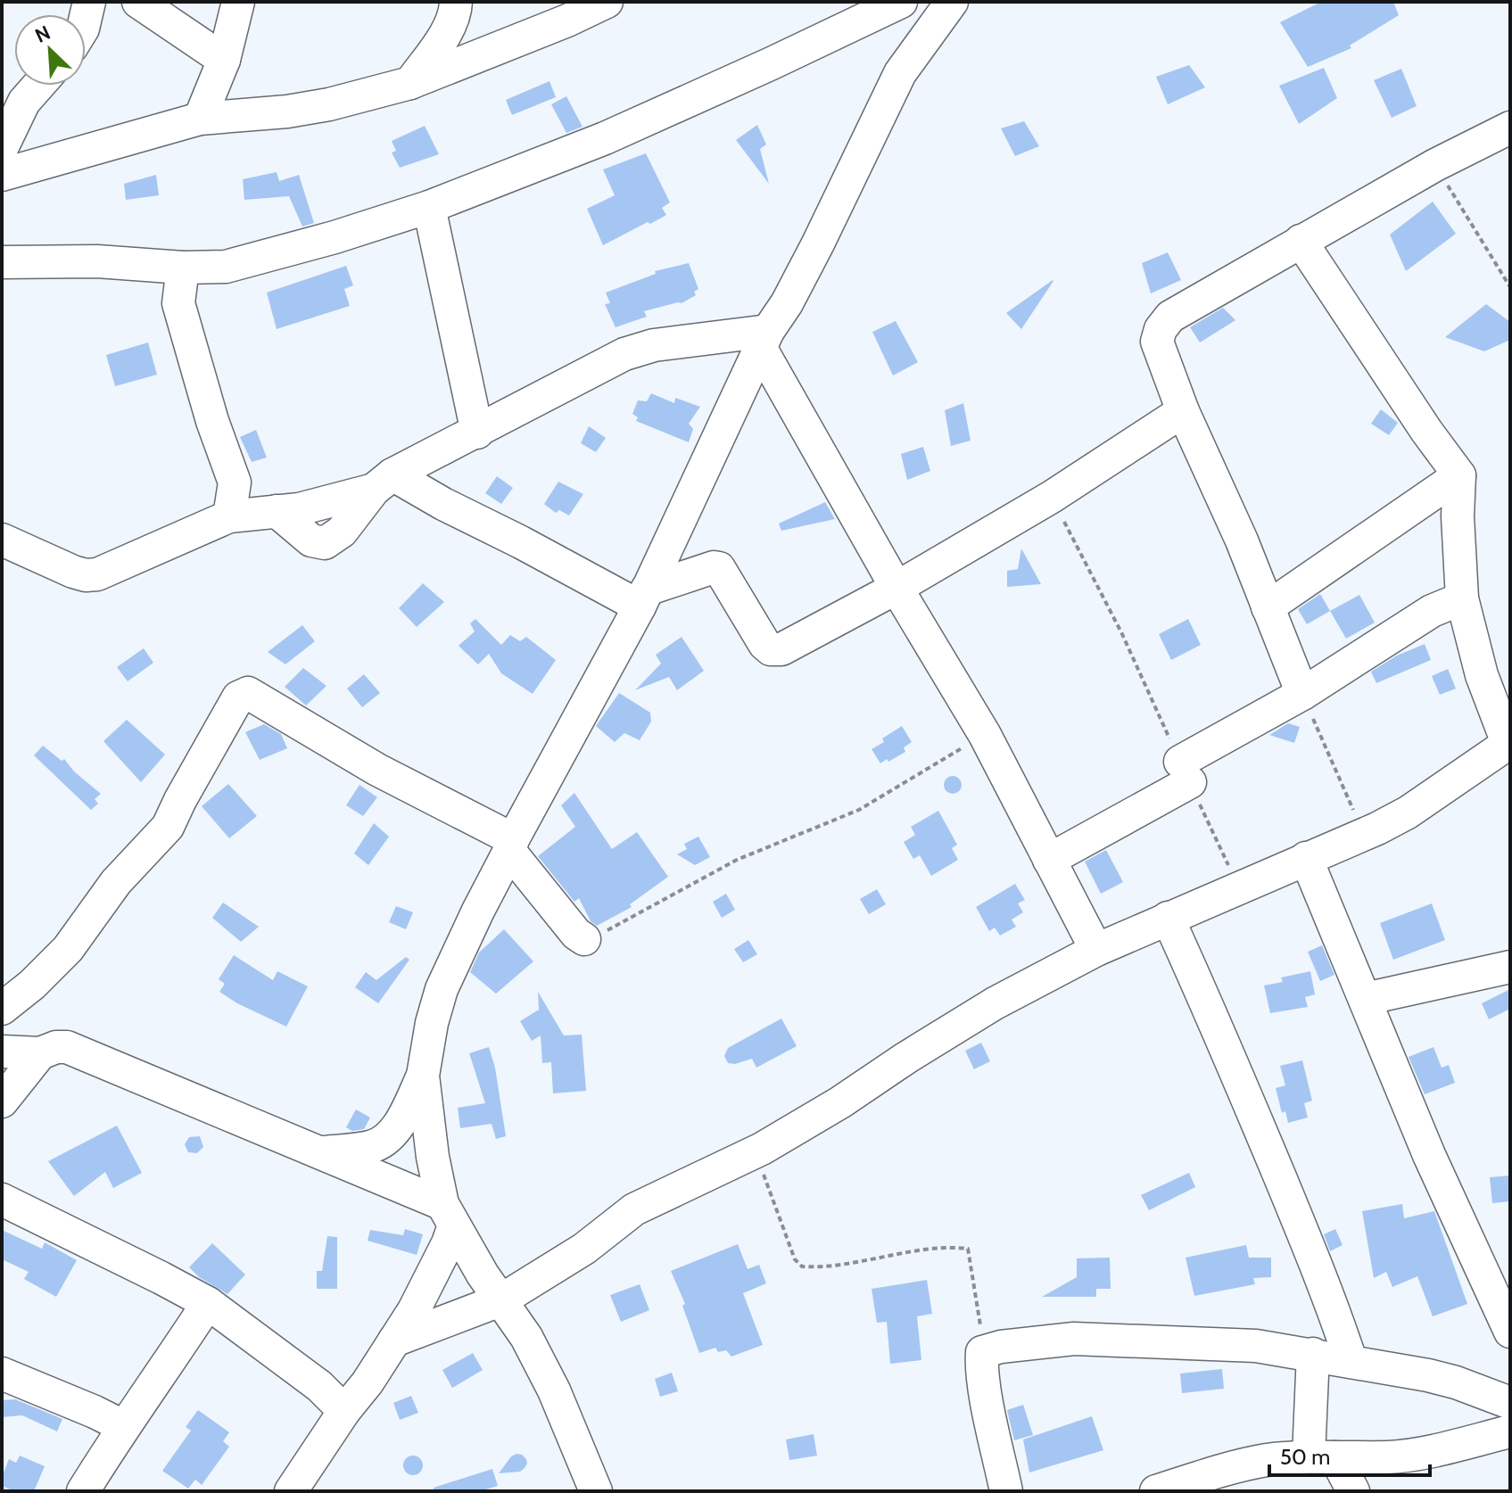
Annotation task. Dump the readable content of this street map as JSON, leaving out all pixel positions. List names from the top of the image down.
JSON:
{
  "scale_bar": "50 m",
  "north": "top left"
}
